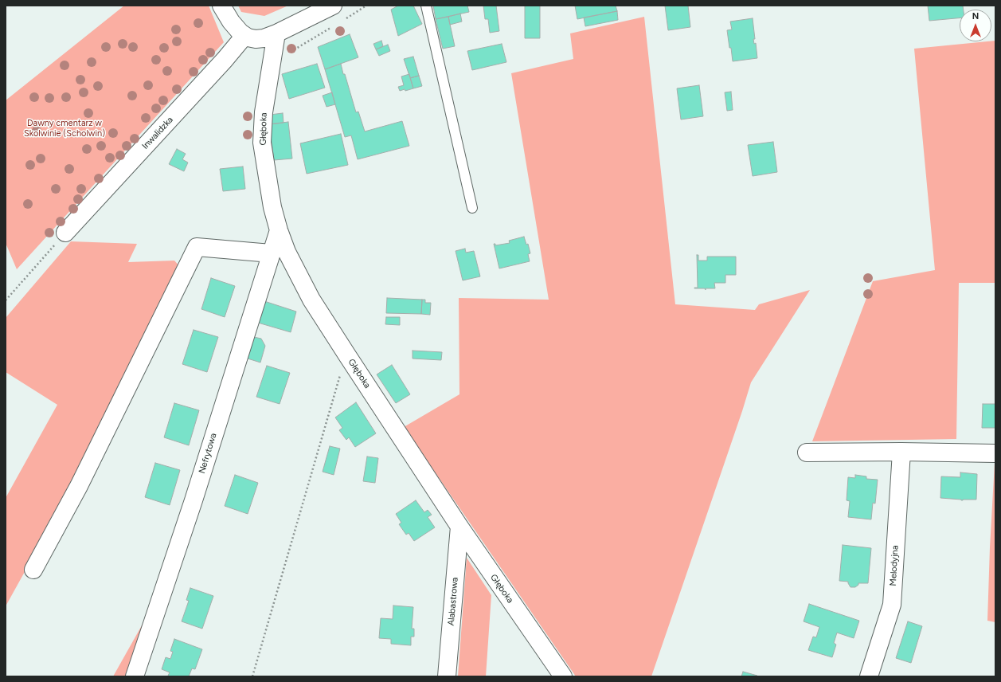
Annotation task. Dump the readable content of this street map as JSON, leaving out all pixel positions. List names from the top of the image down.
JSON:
{
  "streets": {
    "street": [
      "Głęboka",
      "Inwalidzka",
      "Nefrytowa",
      "Melodyjna",
      "Alabastrowa"
    ]
  },
  "crossings": [
    ["Głęboka", "Nefrytowa"],
    ["Głęboka", "Alabastrowa"]
  ],
  "parks": ["Dawny cmentarz w Skolwinie (Scholwin)"],
  "north": "top"
}
